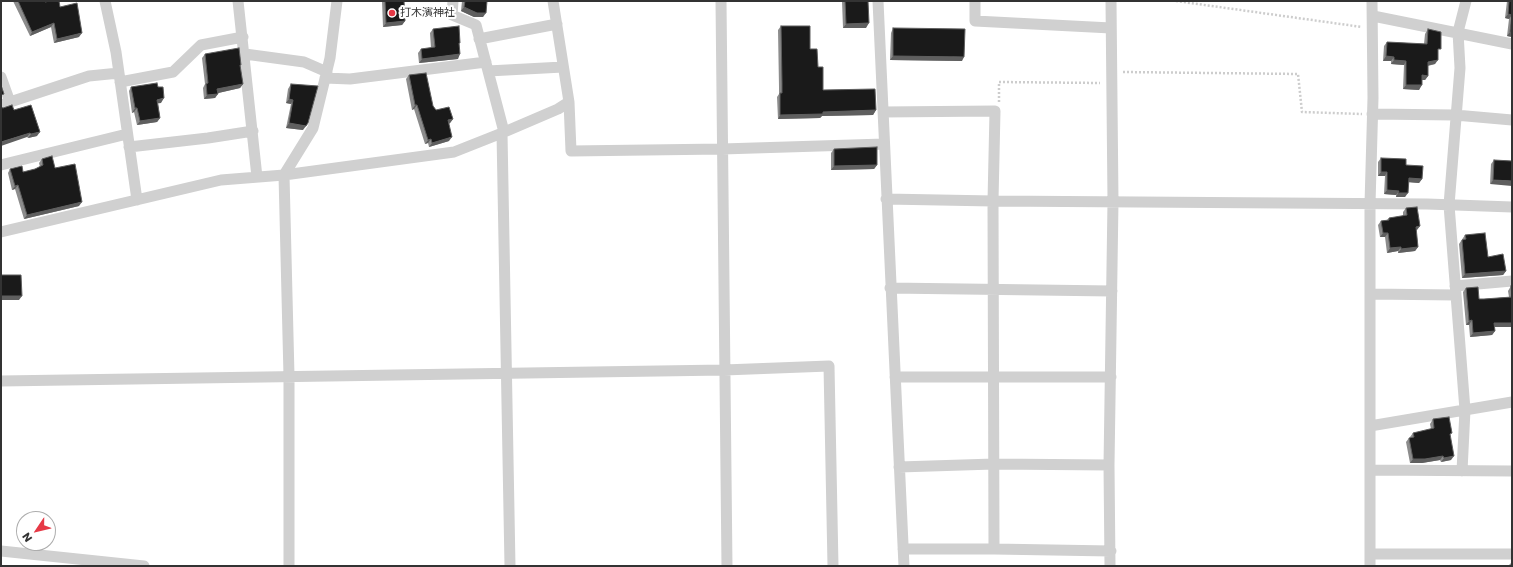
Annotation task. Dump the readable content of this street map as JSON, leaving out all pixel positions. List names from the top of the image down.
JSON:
{
  "places": ["打木濱神社"],
  "north": "bottom left"
}
